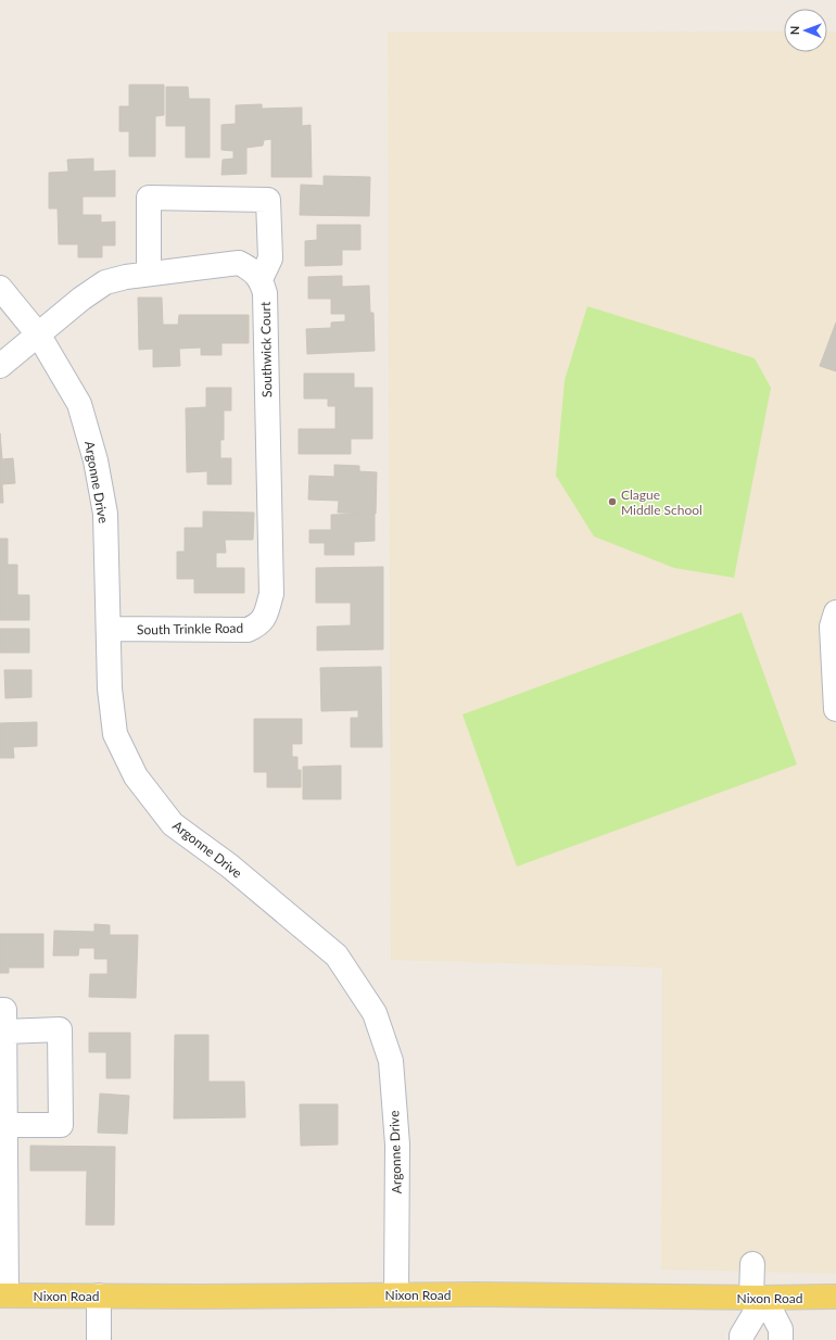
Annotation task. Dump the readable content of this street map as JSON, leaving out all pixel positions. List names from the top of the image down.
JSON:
{
  "streets": {
    "main road": ["Nixon Road"],
    "street": ["Southwick Court", "Argonne Drive", "South Trinkle Road"]
  },
  "crossings": [
    ["Southwick Court", "South Trinkle Road"],
    ["Argonne Drive", "South Trinkle Road"],
    ["Argonne Drive", "Nixon Road"]
  ],
  "places": ["Clague Middle School"],
  "north": "left"
}
